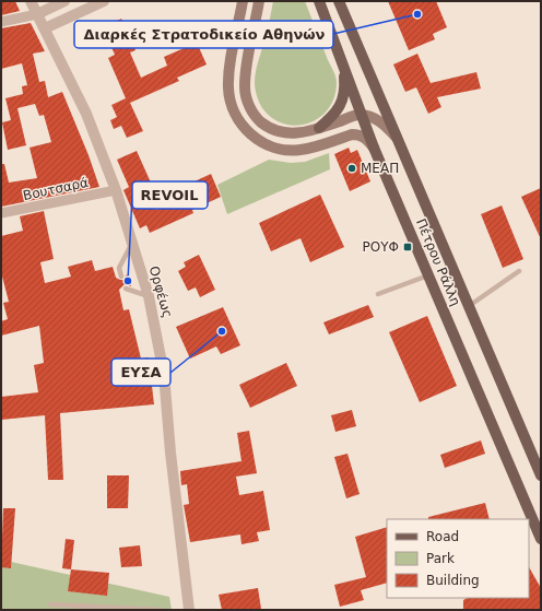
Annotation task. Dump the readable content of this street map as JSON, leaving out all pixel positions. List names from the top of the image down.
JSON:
{
  "streets": {
    "main road": ["Πέτρου Ράλλη"],
    "street": ["Βουτσαρά", "Ορφέως"]
  },
  "crossings": [
    ["Βουτσαρά", "Ορφέως"]
  ],
  "places": {
    "other": [
      "Διαρκές Στρατοδικείο Αθηνών",
      "ΜΕΑΠ",
      "REVOIL",
      "ΕΥΣΑ"
    ],
    "transit": ["ΡΟΥΦ"]
  },
  "legend": ["Road", "Park", "Building"]
}
